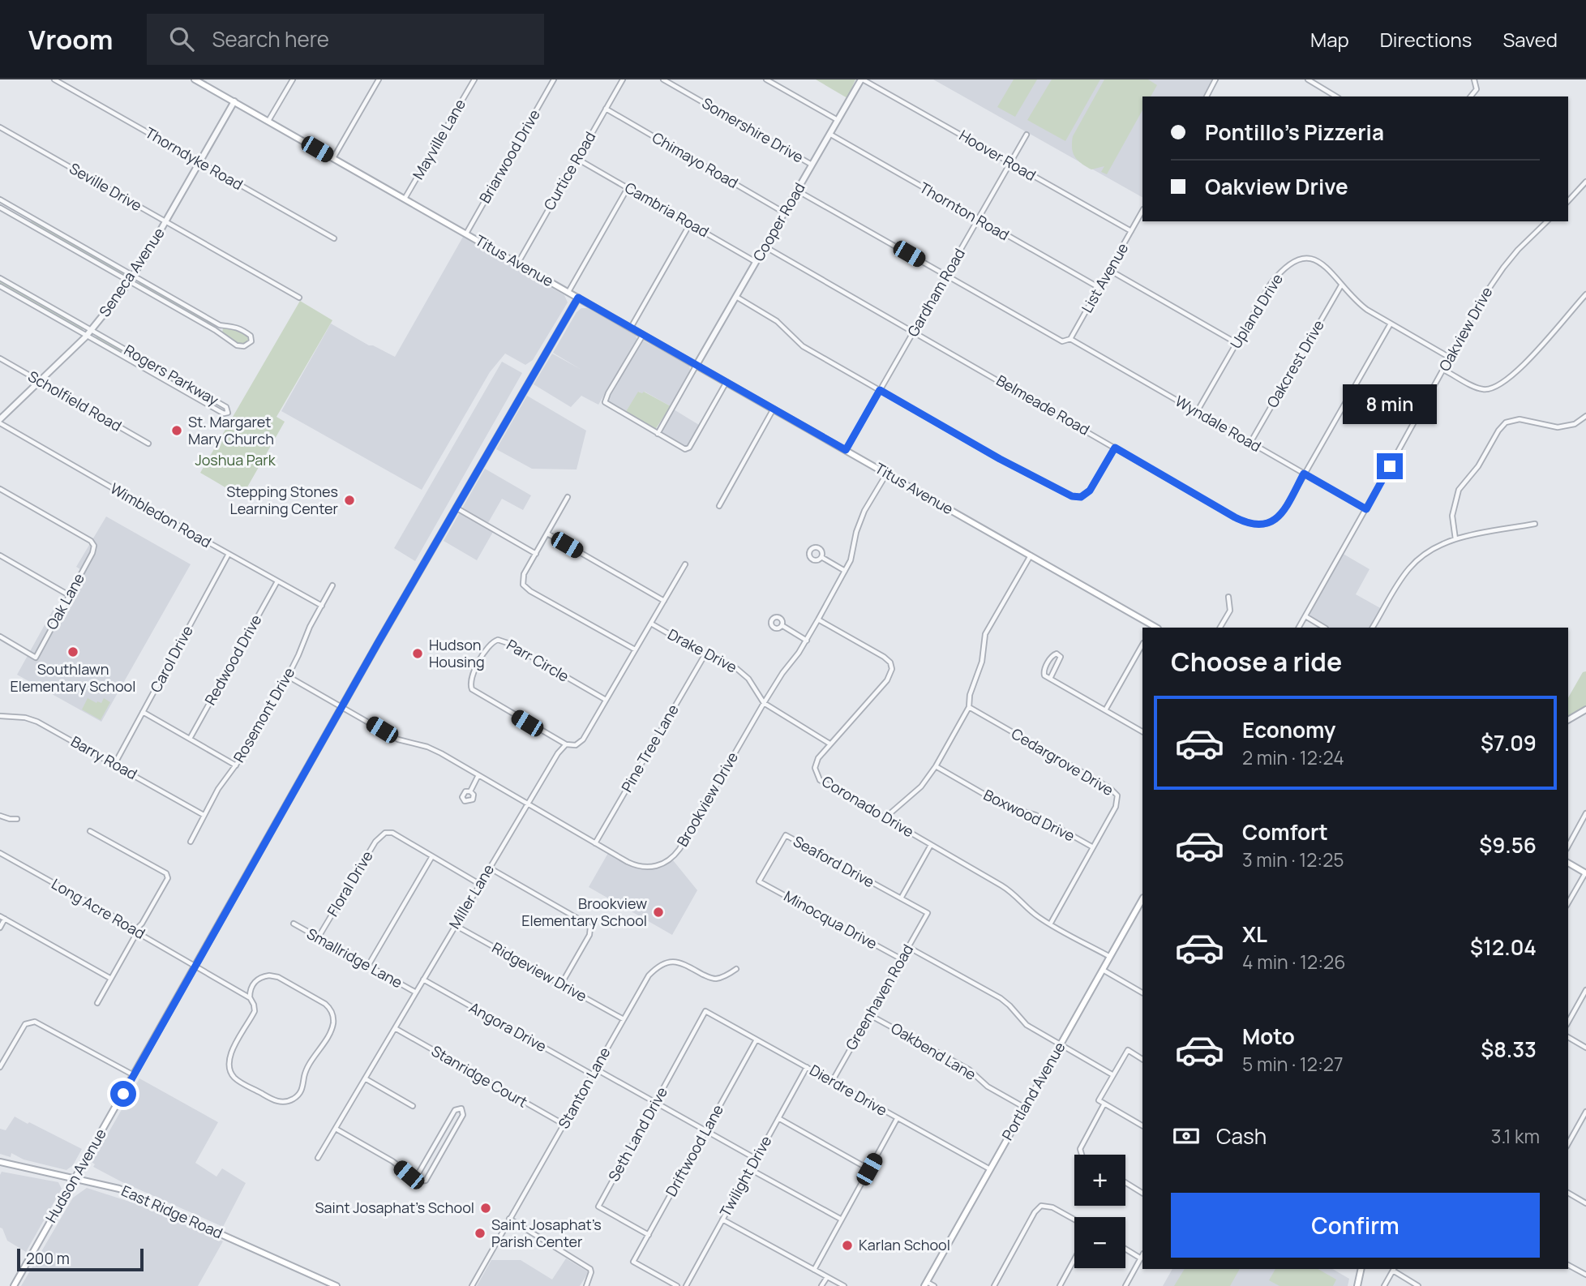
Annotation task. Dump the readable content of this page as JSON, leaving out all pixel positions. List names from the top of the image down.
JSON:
{
  "streets": {
    "main road": [
      "Titus Avenue",
      "Portland Avenue",
      "Hudson Avenue",
      "East Ridge Road"
    ],
    "street": [
      "Somershire Drive",
      "Mayville Lane",
      "Hoover Road",
      "Briarwood Drive",
      "Thorndyke Road",
      "Chimayo Road",
      "Curtice Road",
      "Seville Drive",
      "Cambria Road",
      "Thornton Road",
      "Cooper Road",
      "Seneca Avenue",
      "List Avenue",
      "Gardham Road",
      "Upland Drive",
      "Oakview Drive",
      "Oakcrest Drive",
      "Rogers Parkway",
      "Scholfield Road",
      "Belmeade Road",
      "Wyndale Road",
      "Wimbledon Road",
      "Oak Lane",
      "Drake Drive",
      "Carol Drive",
      "Redwood Drive",
      "Parr Circle",
      "Rosemont Drive",
      "Pine Tree Lane",
      "Barry Road",
      "Cedargrove Drive",
      "Brookview Drive",
      "Coronado Drive",
      "Boxwood Drive",
      "Seaford Drive",
      "Floral Drive",
      "Miller Lane",
      "Long Acre Road",
      "Minocqua Drive",
      "Smallridge Lane",
      "Ridgeview Drive",
      "Greenhaven Road",
      "Angora Drive",
      "Oakbend Lane",
      "Stanridge Court",
      "Stanton Lane",
      "Dierdre Drive",
      "Seth Land Drive",
      "Driftwood Lane",
      "Twilight Drive"
    ]
  },
  "crossings": [
    ["Somershire Drive", "Cooper Road"],
    ["Mayville Lane", "Titus Avenue"],
    ["Hoover Road", "Cooper Road"],
    ["Hoover Road", "List Avenue"],
    ["Hoover Road", "Gardham Road"],
    ["Briarwood Drive", "Titus Avenue"],
    ["Thorndyke Road", "Seneca Avenue"],
    ["Chimayo Road", "Curtice Road"],
    ["Chimayo Road", "Cooper Road"],
    ["Curtice Road", "Cambria Road"],
    ["Curtice Road", "Titus Avenue"],
    ["Seville Drive", "Seneca Avenue"],
    ["Cambria Road", "Cooper Road"],
    ["Thornton Road", "Cooper Road"],
    ["Thornton Road", "List Avenue"],
    ["Thornton Road", "Gardham Road"],
    ["Cooper Road", "Titus Avenue"],
    ["Cooper Road", "Belmeade Road"],
    ["Titus Avenue", "Seneca Avenue"],
    ["Titus Avenue", "Gardham Road"],
    ["Titus Avenue", "Brookview Drive"],
    ["Titus Avenue", "Hudson Avenue"],
    ["Seneca Avenue", "Rogers Parkway"],
    ["Seneca Avenue", "Scholfield Road"],
    ["Seneca Avenue", "Wimbledon Road"],
    ["List Avenue", "Wyndale Road"],
    ["Gardham Road", "Belmeade Road"],
    ["Upland Drive", "Oakview Drive"],
    ["Upland Drive", "Oakcrest Drive"],
    ["Upland Drive", "Belmeade Road"],
    ["Upland Drive", "Wyndale Road"],
    ["Oakview Drive", "Wyndale Road"],
    ["Oakcrest Drive", "Wyndale Road"],
    ["Belmeade Road", "Wyndale Road"],
    ["Wimbledon Road", "Carol Drive"],
    ["Wimbledon Road", "Redwood Drive"],
    ["Wimbledon Road", "Rosemont Drive"],
    ["Drake Drive", "Pine Tree Lane"],
    ["Drake Drive", "Brookview Drive"],
    ["Drake Drive", "Coronado Drive"],
    ["Drake Drive", "Miller Lane"],
    ["Carol Drive", "Barry Road"],
    ["Parr Circle", "Miller Lane"],
    ["Rosemont Drive", "Barry Road"],
    ["Rosemont Drive", "Brookview Drive"],
    ["Pine Tree Lane", "Brookview Drive"],
    ["Cedargrove Drive", "Coronado Drive"],
    ["Cedargrove Drive", "Boxwood Drive"],
    ["Brookview Drive", "Coronado Drive"],
    ["Brookview Drive", "Miller Lane"],
    ["Brookview Drive", "Hudson Avenue"],
    ["Coronado Drive", "Portland Avenue"],
    ["Seaford Drive", "Minocqua Drive"],
    ["Seaford Drive", "Greenhaven Road"],
    ["Floral Drive", "Smallridge Lane"],
    ["Miller Lane", "Smallridge Lane"],
    ["Miller Lane", "Ridgeview Drive"],
    ["Miller Lane", "Angora Drive"],
    ["Miller Lane", "Stanridge Court"],
    ["Long Acre Road", "Hudson Avenue"],
    ["Minocqua Drive", "Greenhaven Road"],
    ["Ridgeview Drive", "Stanton Lane"],
    ["Greenhaven Road", "Oakbend Lane"],
    ["Greenhaven Road", "Dierdre Drive"],
    ["Angora Drive", "Stanton Lane"],
    ["Oakbend Lane", "Portland Avenue"],
    ["Stanridge Court", "Stanton Lane"],
    ["Dierdre Drive", "Portland Avenue"],
    ["Dierdre Drive", "Seth Land Drive"],
    ["Dierdre Drive", "Driftwood Lane"],
    ["Dierdre Drive", "Twilight Drive"],
    ["Seth Land Drive", "Driftwood Lane"],
    ["Hudson Avenue", "East Ridge Road"]
  ],
  "parks": ["Joshua Park"],
  "places": [
    "St. Margaret Mary Church",
    "Stepping Stones Learning Center",
    "Southlawn Elementary School",
    "Hudson Housing",
    "Brookview Elementary School",
    "Saint Josaphat’s School",
    "Saint Josaphat’s Parish Center",
    "Karlan School"
  ],
  "scale_bar": "200 m",
  "page": {
    "header": "Vroom",
    "search": "Search here",
    "nav": ["Map", "Directions", "Saved"],
    "banner": ["Pontillo's Pizzeria", "Oakview Drive"],
    "bubble": "8 min",
    "heading": "Choose a ride",
    "list": [
      {
        "name": "Economy",
        "note": "2 min · 12:24",
        "value": "$7.09"
      },
      {
        "name": "Comfort",
        "note": "3 min · 12:25",
        "value": "$9.56"
      },
      {
        "name": "XL",
        "note": "4 min · 12:26",
        "value": "$12.04"
      },
      {
        "name": "Moto",
        "note": "5 min · 12:27",
        "value": "$8.33"
      }
    ],
    "pay": ["Cash", "3.1 km"],
    "map_buttons": ["+", "−"],
    "buttons": "Confirm",
    "scale": "200 m"
  }
}
